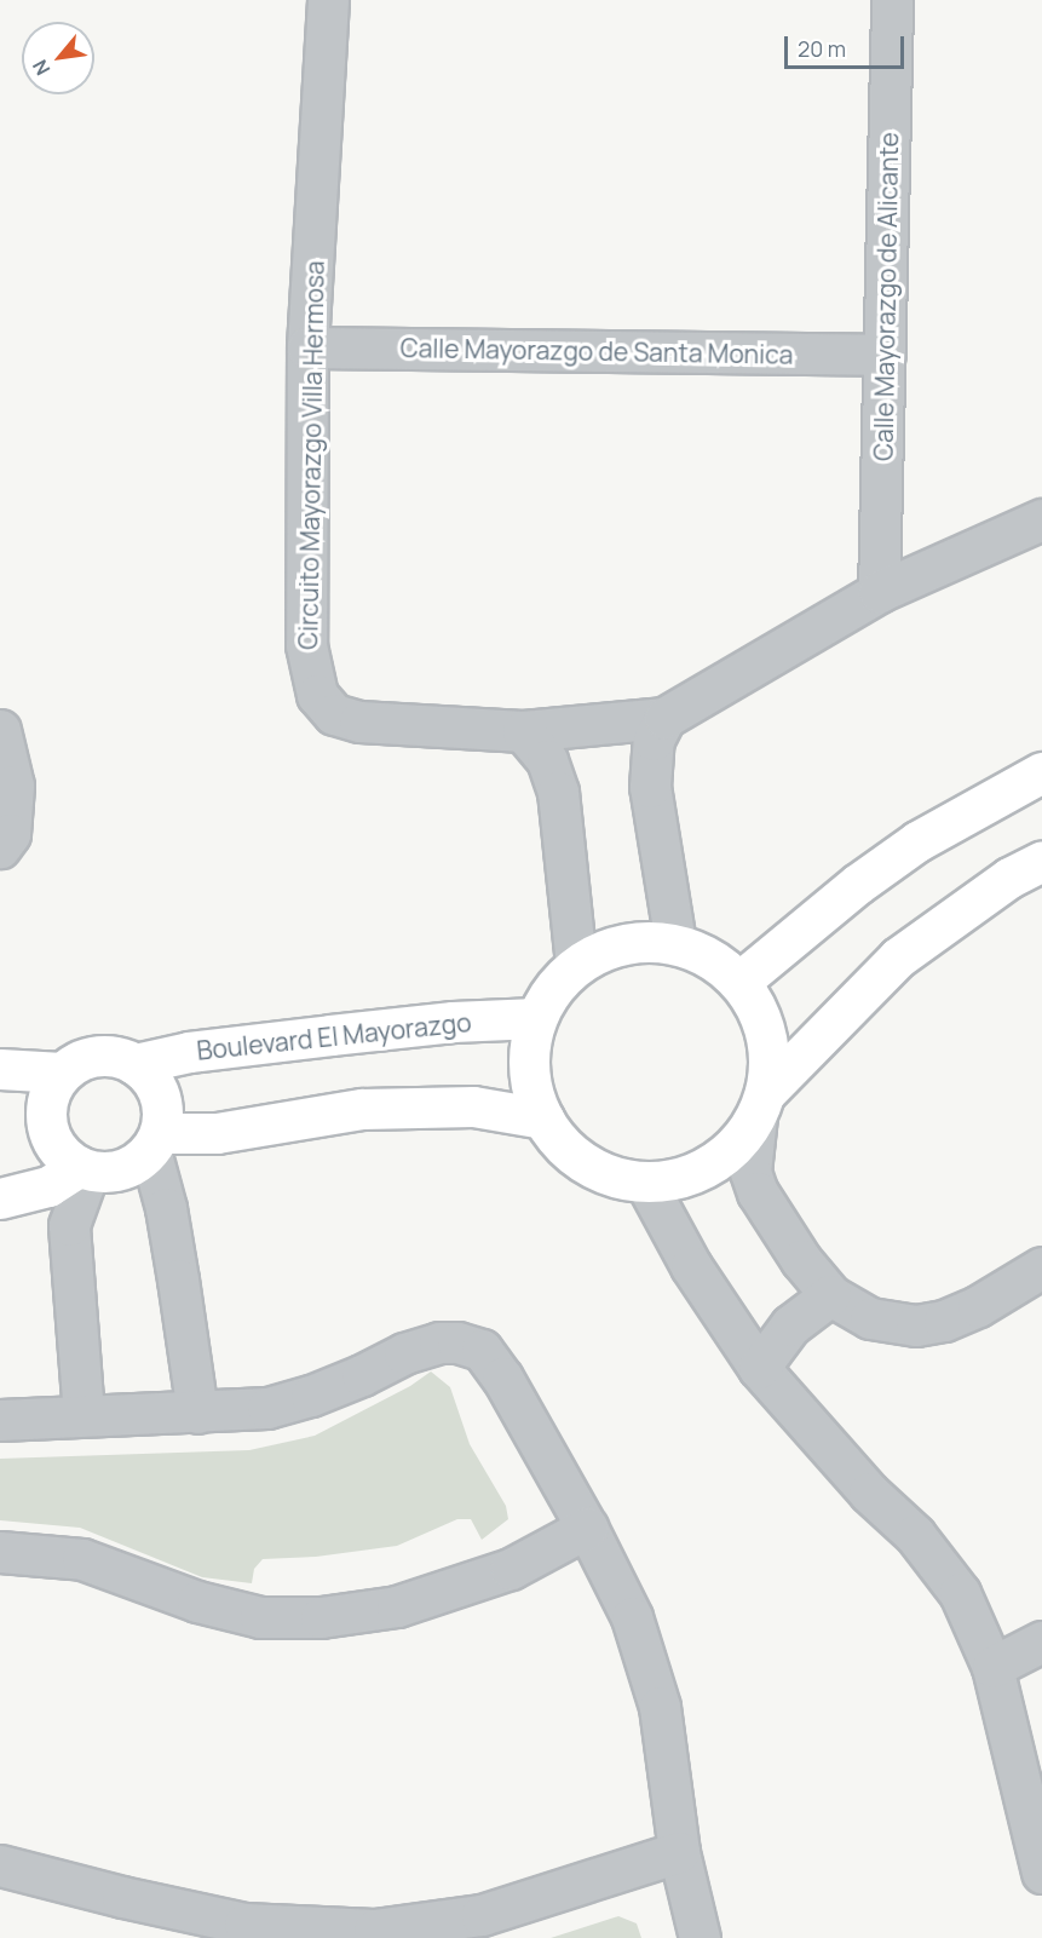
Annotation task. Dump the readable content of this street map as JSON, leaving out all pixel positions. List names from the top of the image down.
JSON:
{
  "streets": {
    "street": [
      "Calle Mayorazgo de Alicante",
      "Calle Mayorazgo de Santa Monica",
      "Circuito Mayorazgo Villa Hermosa",
      "Boulevard El Mayorazgo"
    ]
  },
  "crossings": [
    ["Calle Mayorazgo de Alicante", "Calle Mayorazgo de Santa Monica"],
    ["Calle Mayorazgo de Santa Monica", "Circuito Mayorazgo Villa Hermosa"]
  ],
  "scale_bar": "20 m",
  "north": "bottom left"
}
